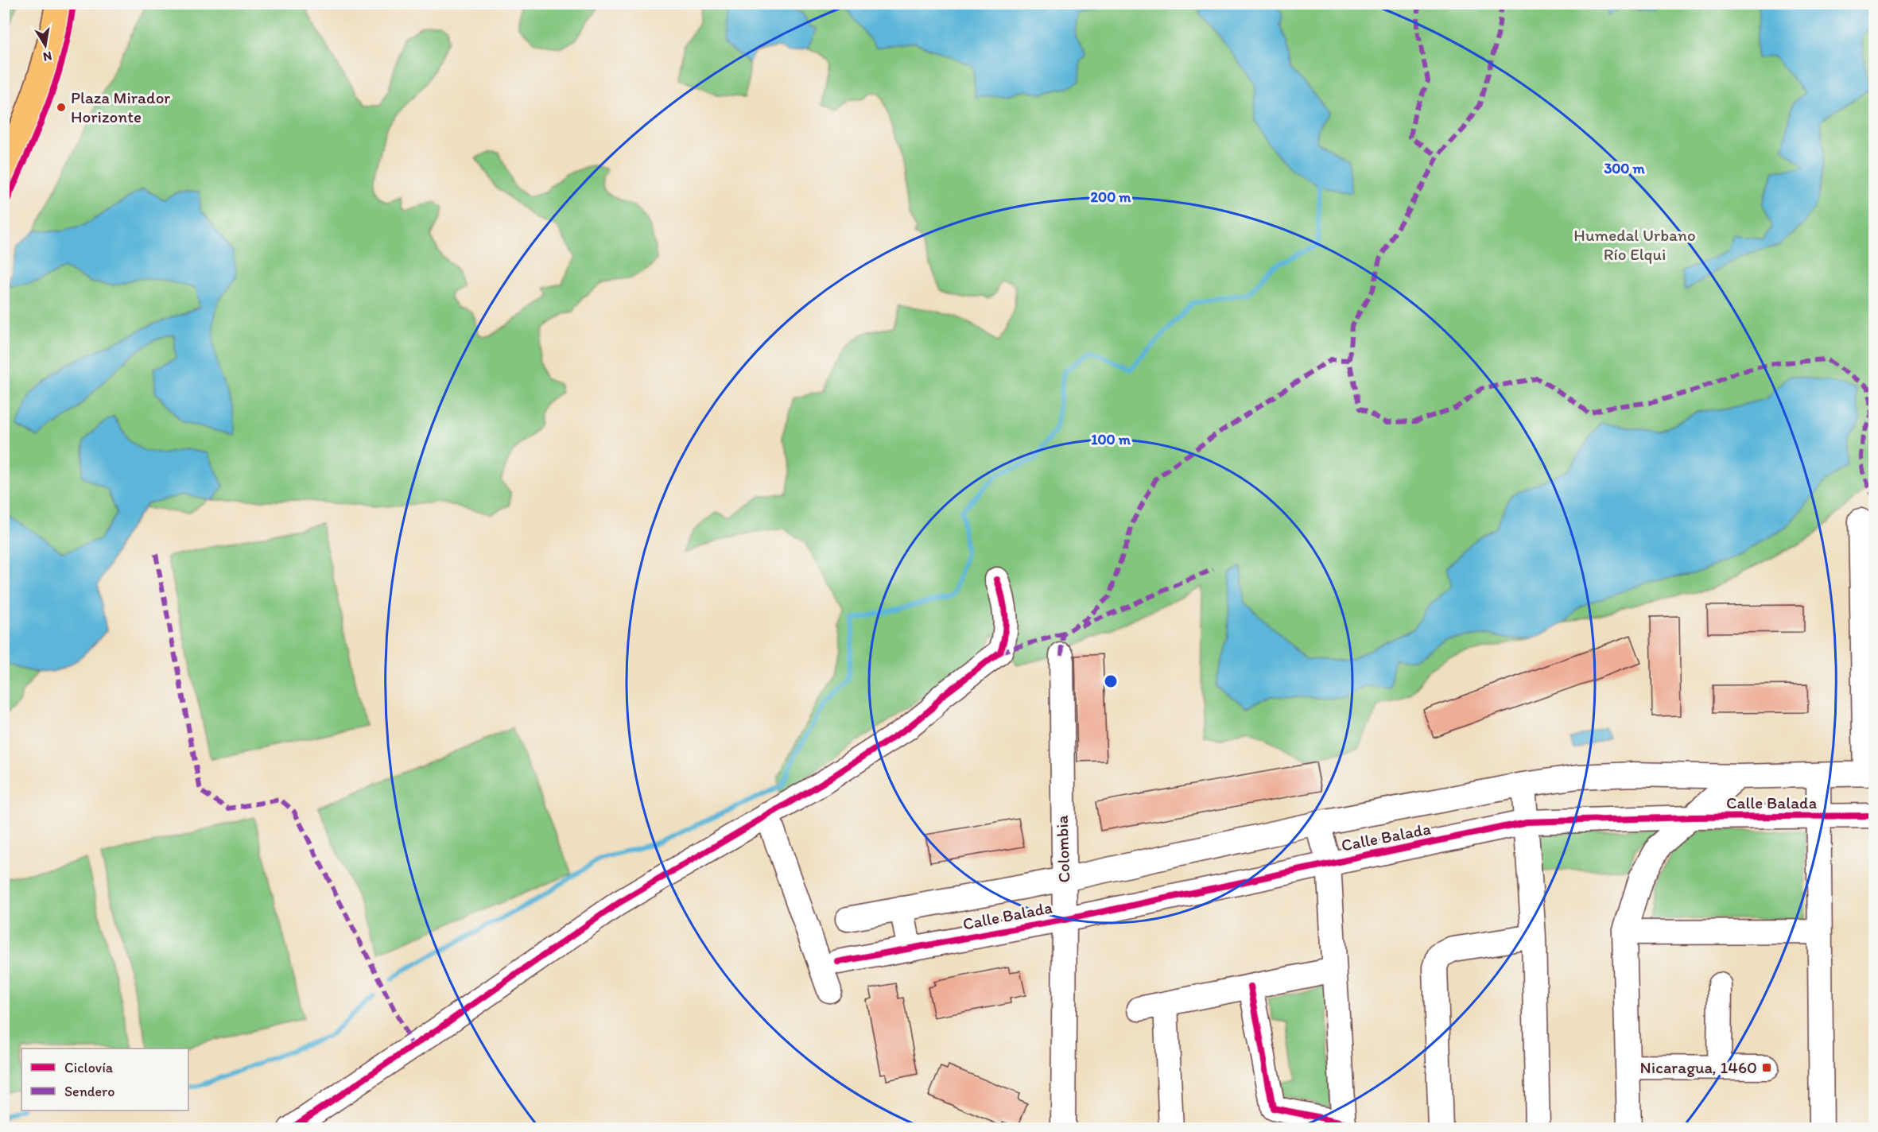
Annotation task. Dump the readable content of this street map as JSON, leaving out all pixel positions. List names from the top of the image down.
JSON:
{
  "streets": {
    "street": ["Calle Balada", "Colombia"]
  },
  "crossings": [
    ["Calle Balada", "Colombia"]
  ],
  "parks": ["Humedal Urbano Río Elqui"],
  "places": {
    "other": ["Plaza Mirador Horizonte"],
    "transit": ["Nicaragua, 1460"]
  },
  "legend": ["Ciclovía", "Sendero"],
  "north": "bottom",
  "rings": ["300 m", "200 m", "100 m"]
}
